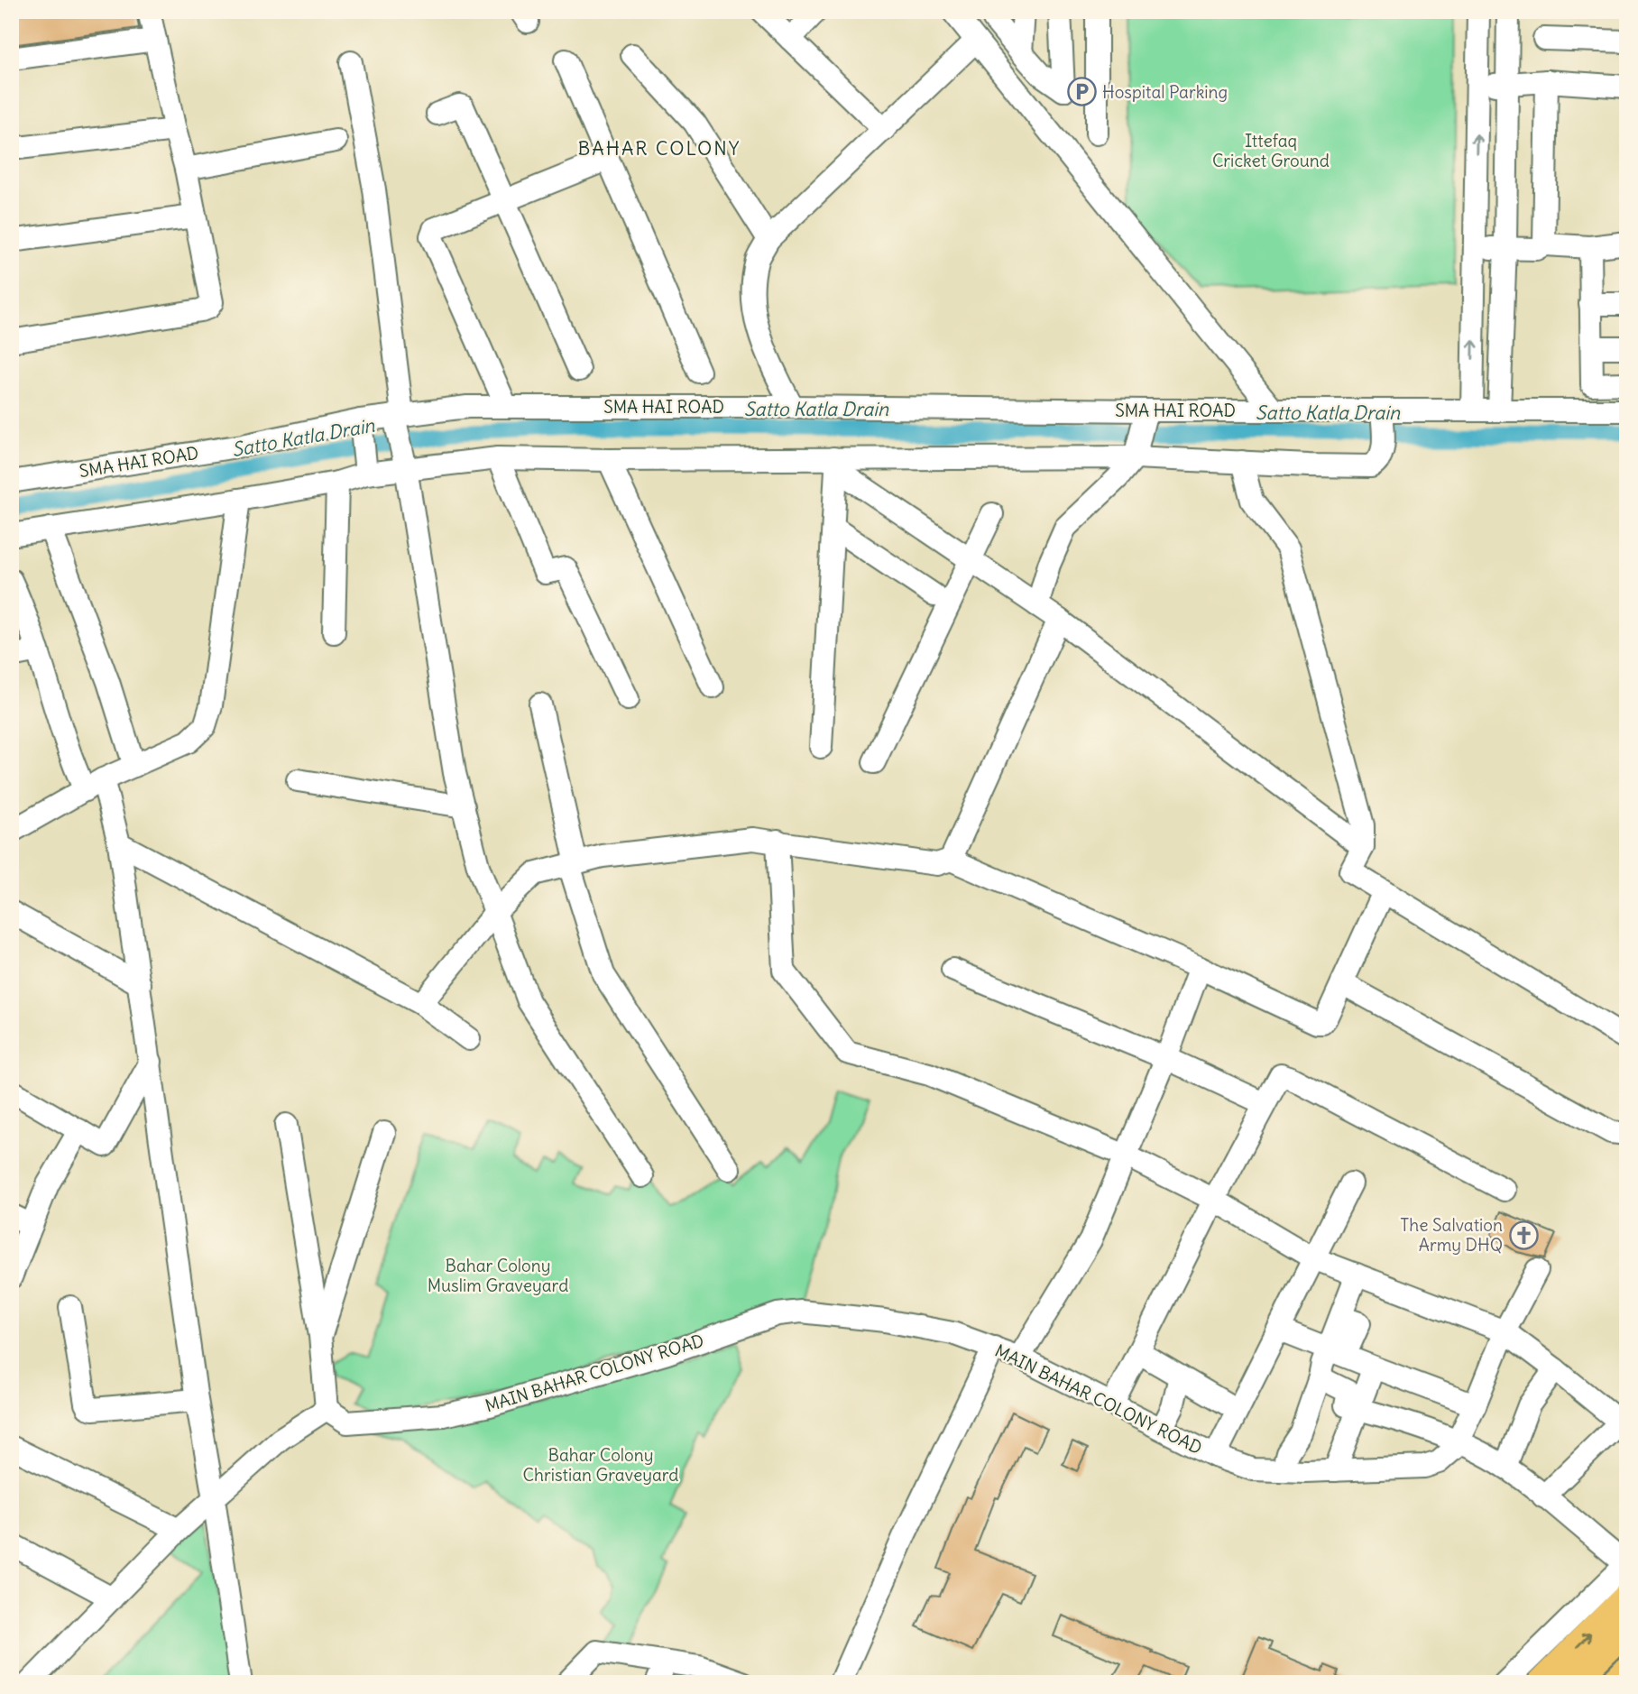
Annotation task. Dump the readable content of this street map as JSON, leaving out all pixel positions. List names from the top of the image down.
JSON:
{
  "streets": {
    "street": ["SMA HAI ROAD", "MAIN BAHAR COLONY ROAD"]
  },
  "districts": ["BAHAR COLONY"],
  "water": ["Satto Katla Drain"],
  "parks": ["Ittefaq Cricket Ground", "Bahar Colony Muslim Graveyard", "Bahar Colony Christian Graveyard"],
  "places": {
    "parking": ["Hospital Parking"],
    "church": ["The Salvation Army DHQ"]
  }
}
